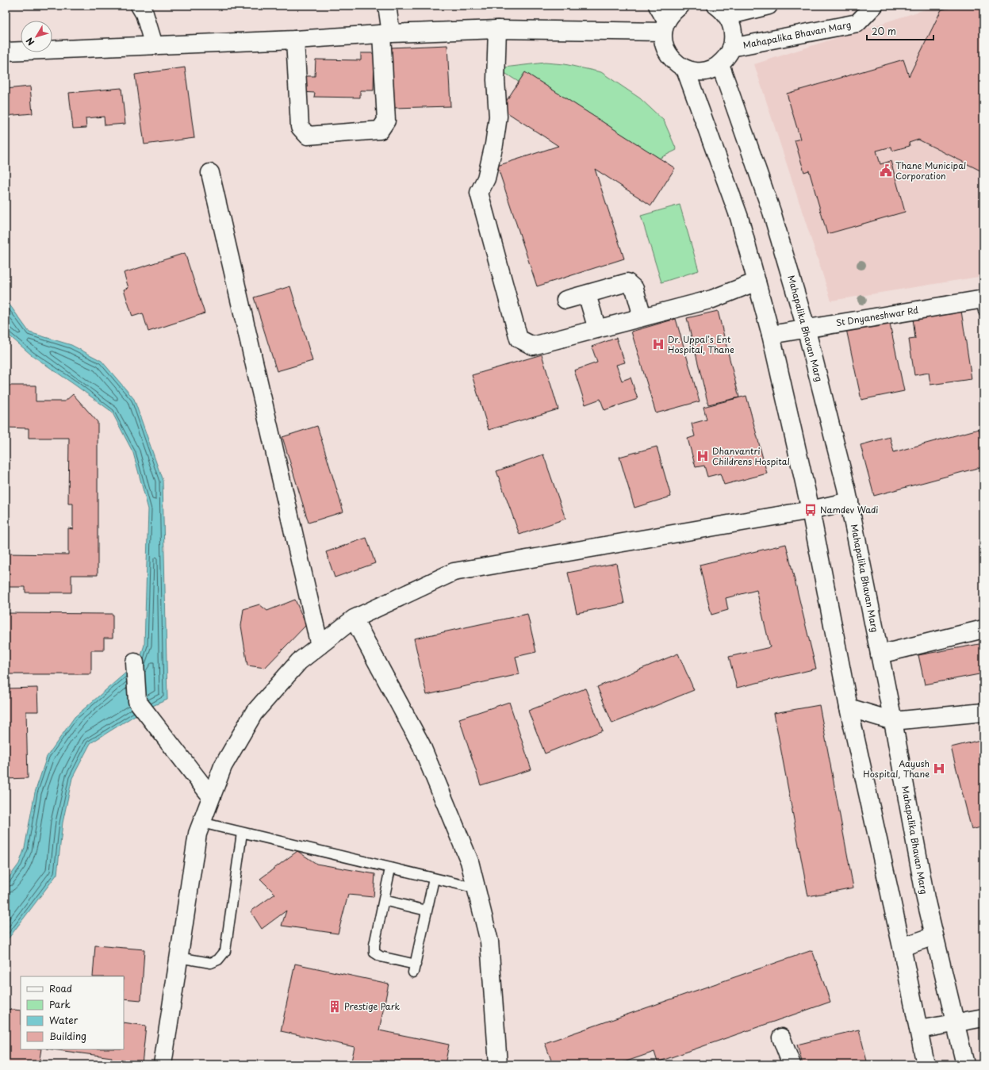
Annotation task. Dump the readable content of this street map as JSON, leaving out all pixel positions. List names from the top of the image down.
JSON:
{
  "streets": {
    "street": ["Mahapalika Bhavan Marg", "St Dnyaneshwar Rd"]
  },
  "crossings": [
    ["Mahapalika Bhavan Marg", "St Dnyaneshwar Rd"]
  ],
  "places": {
    "public building": ["Thane Municipal Corporation"],
    "hospital": ["Dr. Uppal's Ent Hospital, Thane", "Dhanvantri Childrens Hospital", "Aayush Hospital, Thane"],
    "bus stop": ["Namdev Wadi"],
    "building": ["Prestige Park"]
  },
  "legend": [
    "Road",
    "Park",
    "Water",
    "Building"
  ],
  "scale_bar": "20 m",
  "north": "bottom left"
}
